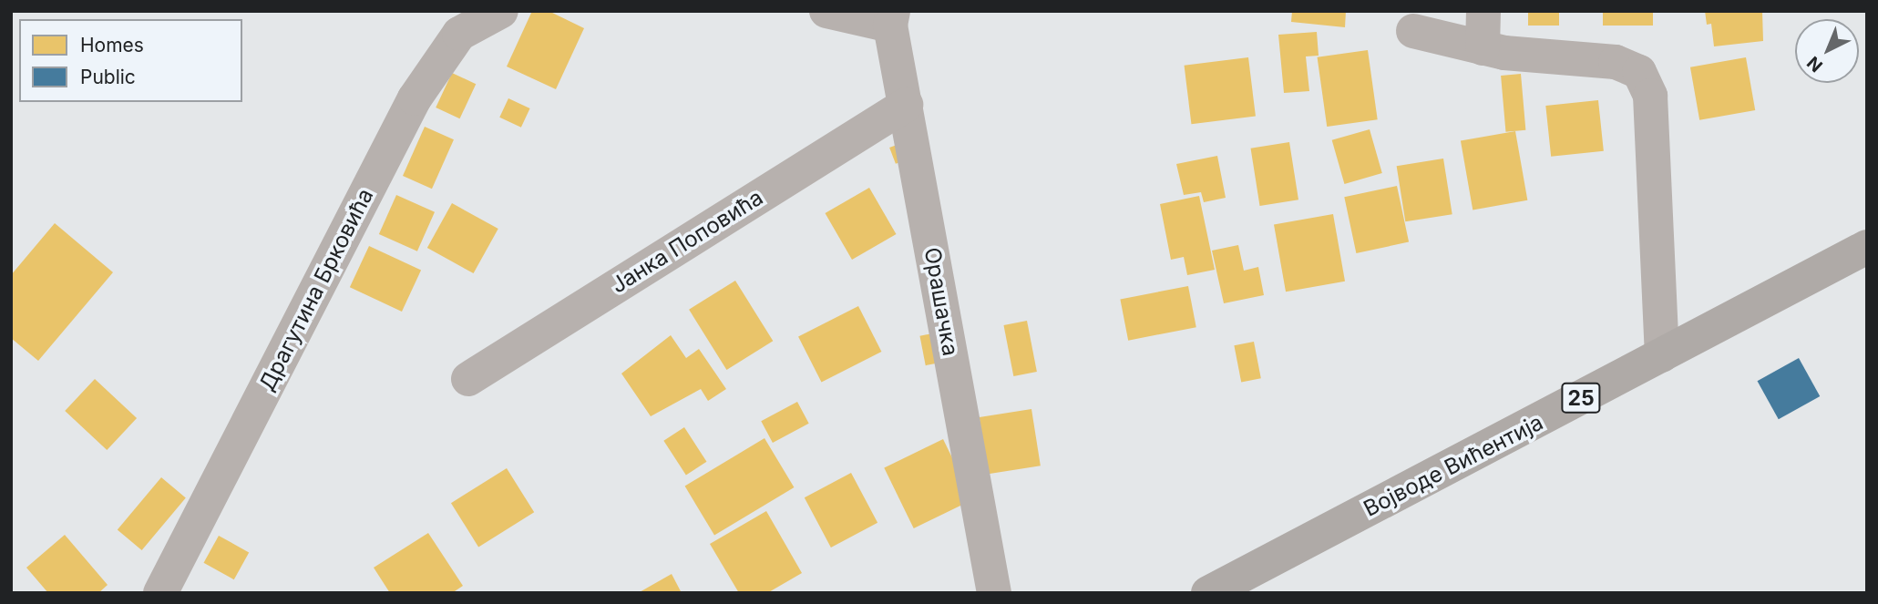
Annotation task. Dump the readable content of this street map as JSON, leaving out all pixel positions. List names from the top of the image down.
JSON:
{
  "streets": {
    "main road": ["25", "Војводе Вићентија"],
    "street": ["Јанка Поповића", "Драгутина Брковића", "Орашачка"]
  },
  "crossings": [
    ["Јанка Поповића", "Орашачка"]
  ],
  "legend": ["Homes", "Public"],
  "north": "bottom left"
}
